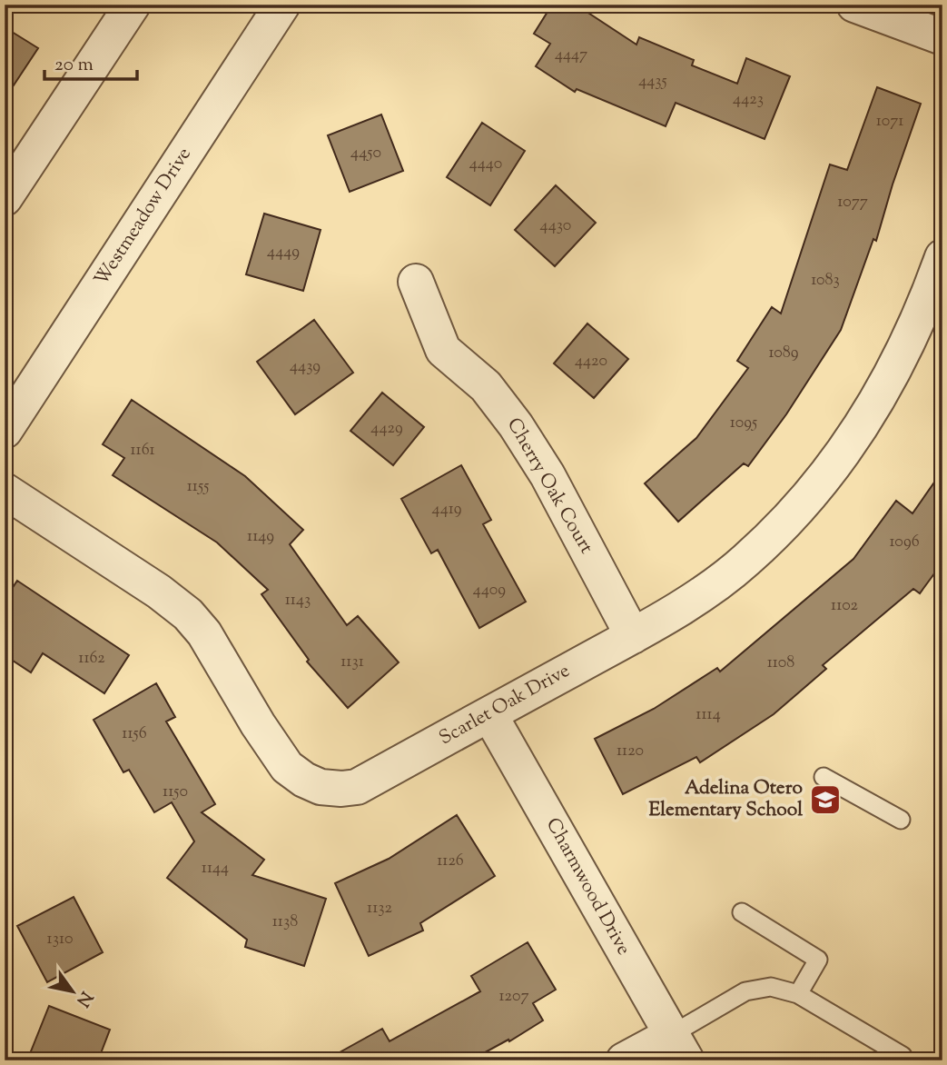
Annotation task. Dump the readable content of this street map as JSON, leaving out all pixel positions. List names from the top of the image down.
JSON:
{
  "streets": {
    "street": [
      "Westmeadow Drive",
      "Cherry Oak Court",
      "Scarlet Oak Drive",
      "Charmwood Drive"
    ]
  },
  "crossings": [
    ["Cherry Oak Court", "Scarlet Oak Drive"],
    ["Scarlet Oak Drive", "Charmwood Drive"]
  ],
  "places": {
    "school or university": ["Adelina Otero Elementary School"]
  },
  "house_numbers": [
    "4447",
    "4435",
    "4423",
    "1071",
    "4450",
    "4440",
    "1077",
    "4430",
    "4449",
    "1083",
    "1089",
    "4420",
    "4439",
    "1095",
    "4429",
    "1161",
    "1155",
    "4419",
    "1149",
    "1096",
    "4409",
    "1143",
    "1102",
    "1162",
    "1131",
    "1108",
    "1114",
    "1156",
    "1120",
    "1150",
    "1126",
    "1144",
    "1132",
    "1138",
    "1310",
    "1207"
  ],
  "scale_bar": "20 m",
  "north": "bottom right"
}
